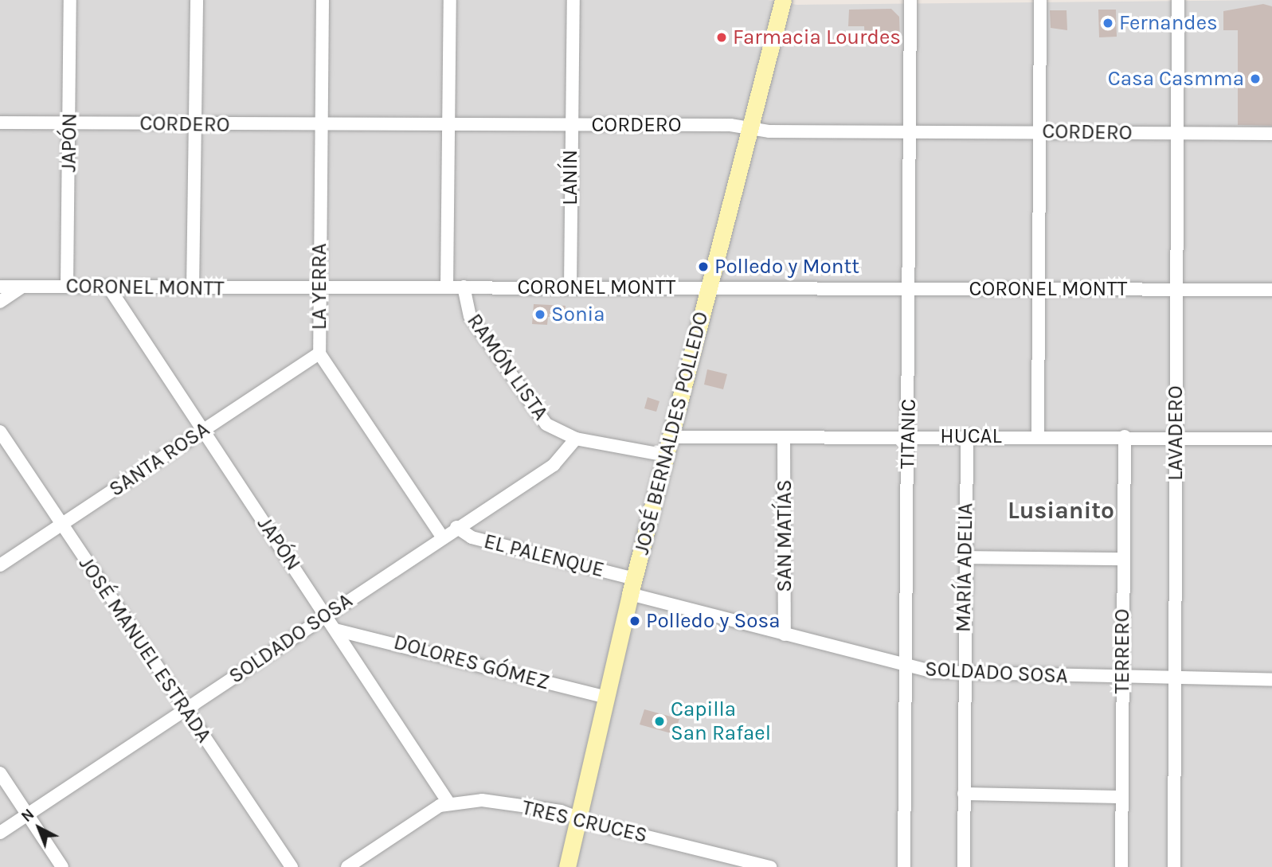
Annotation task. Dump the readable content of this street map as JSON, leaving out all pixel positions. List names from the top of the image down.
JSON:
{
  "streets": {
    "main road": ["JOSÉ BERNALDES POLLEDO"],
    "street": [
      "CORDERO",
      "JAPÓN",
      "LANÍN",
      "LA YERRA",
      "CORONEL MONTT",
      "RAMÓN LISTA",
      "LAVADERO",
      "TITANIC",
      "HUCAL",
      "SANTA ROSA",
      "SAN MATÍAS",
      "EL PALENQUE",
      "MARÍA ADELIA",
      "SOLDADO SOSA",
      "JOSÉ MANUEL ESTRADA",
      "TERRERO",
      "DOLORES GÓMEZ",
      "TRES CRUCES"
    ]
  },
  "crossings": [
    ["CORDERO", "JAPÓN"],
    ["CORDERO", "LANÍN"],
    ["CORDERO", "LA YERRA"],
    ["CORDERO", "JOSÉ BERNALDES POLLEDO"],
    ["CORDERO", "LAVADERO"],
    ["CORDERO", "TITANIC"],
    ["JAPÓN", "CORONEL MONTT"],
    ["JAPÓN", "SANTA ROSA"],
    ["JAPÓN", "SOLDADO SOSA"],
    ["JAPÓN", "DOLORES GÓMEZ"],
    ["JAPÓN", "TRES CRUCES"],
    ["LANÍN", "CORONEL MONTT"],
    ["LA YERRA", "CORONEL MONTT"],
    ["LA YERRA", "SANTA ROSA"],
    ["LA YERRA", "SOLDADO SOSA"],
    ["CORONEL MONTT", "RAMÓN LISTA"],
    ["CORONEL MONTT", "JOSÉ BERNALDES POLLEDO"],
    ["CORONEL MONTT", "LAVADERO"],
    ["CORONEL MONTT", "TITANIC"],
    ["RAMÓN LISTA", "JOSÉ BERNALDES POLLEDO"],
    ["RAMÓN LISTA", "SOLDADO SOSA"],
    ["JOSÉ BERNALDES POLLEDO", "HUCAL"],
    ["JOSÉ BERNALDES POLLEDO", "EL PALENQUE"],
    ["JOSÉ BERNALDES POLLEDO", "SOLDADO SOSA"],
    ["JOSÉ BERNALDES POLLEDO", "DOLORES GÓMEZ"],
    ["JOSÉ BERNALDES POLLEDO", "TRES CRUCES"],
    ["LAVADERO", "HUCAL"],
    ["LAVADERO", "SOLDADO SOSA"],
    ["TITANIC", "HUCAL"],
    ["TITANIC", "SOLDADO SOSA"],
    ["HUCAL", "SAN MATÍAS"],
    ["HUCAL", "MARÍA ADELIA"],
    ["HUCAL", "TERRERO"],
    ["SANTA ROSA", "JOSÉ MANUEL ESTRADA"],
    ["SAN MATÍAS", "SOLDADO SOSA"],
    ["EL PALENQUE", "SOLDADO SOSA"],
    ["MARÍA ADELIA", "SOLDADO SOSA"],
    ["SOLDADO SOSA", "JOSÉ MANUEL ESTRADA"],
    ["SOLDADO SOSA", "TERRERO"]
  ],
  "districts": ["Lusianito"],
  "places": [
    "Fernandes",
    "Farmacia Lourdes",
    "Casa Casmma",
    "Polledo y Montt",
    "Sonia",
    "Polledo y Sosa",
    "Capilla San Rafael"
  ],
  "north": "top left"
}
